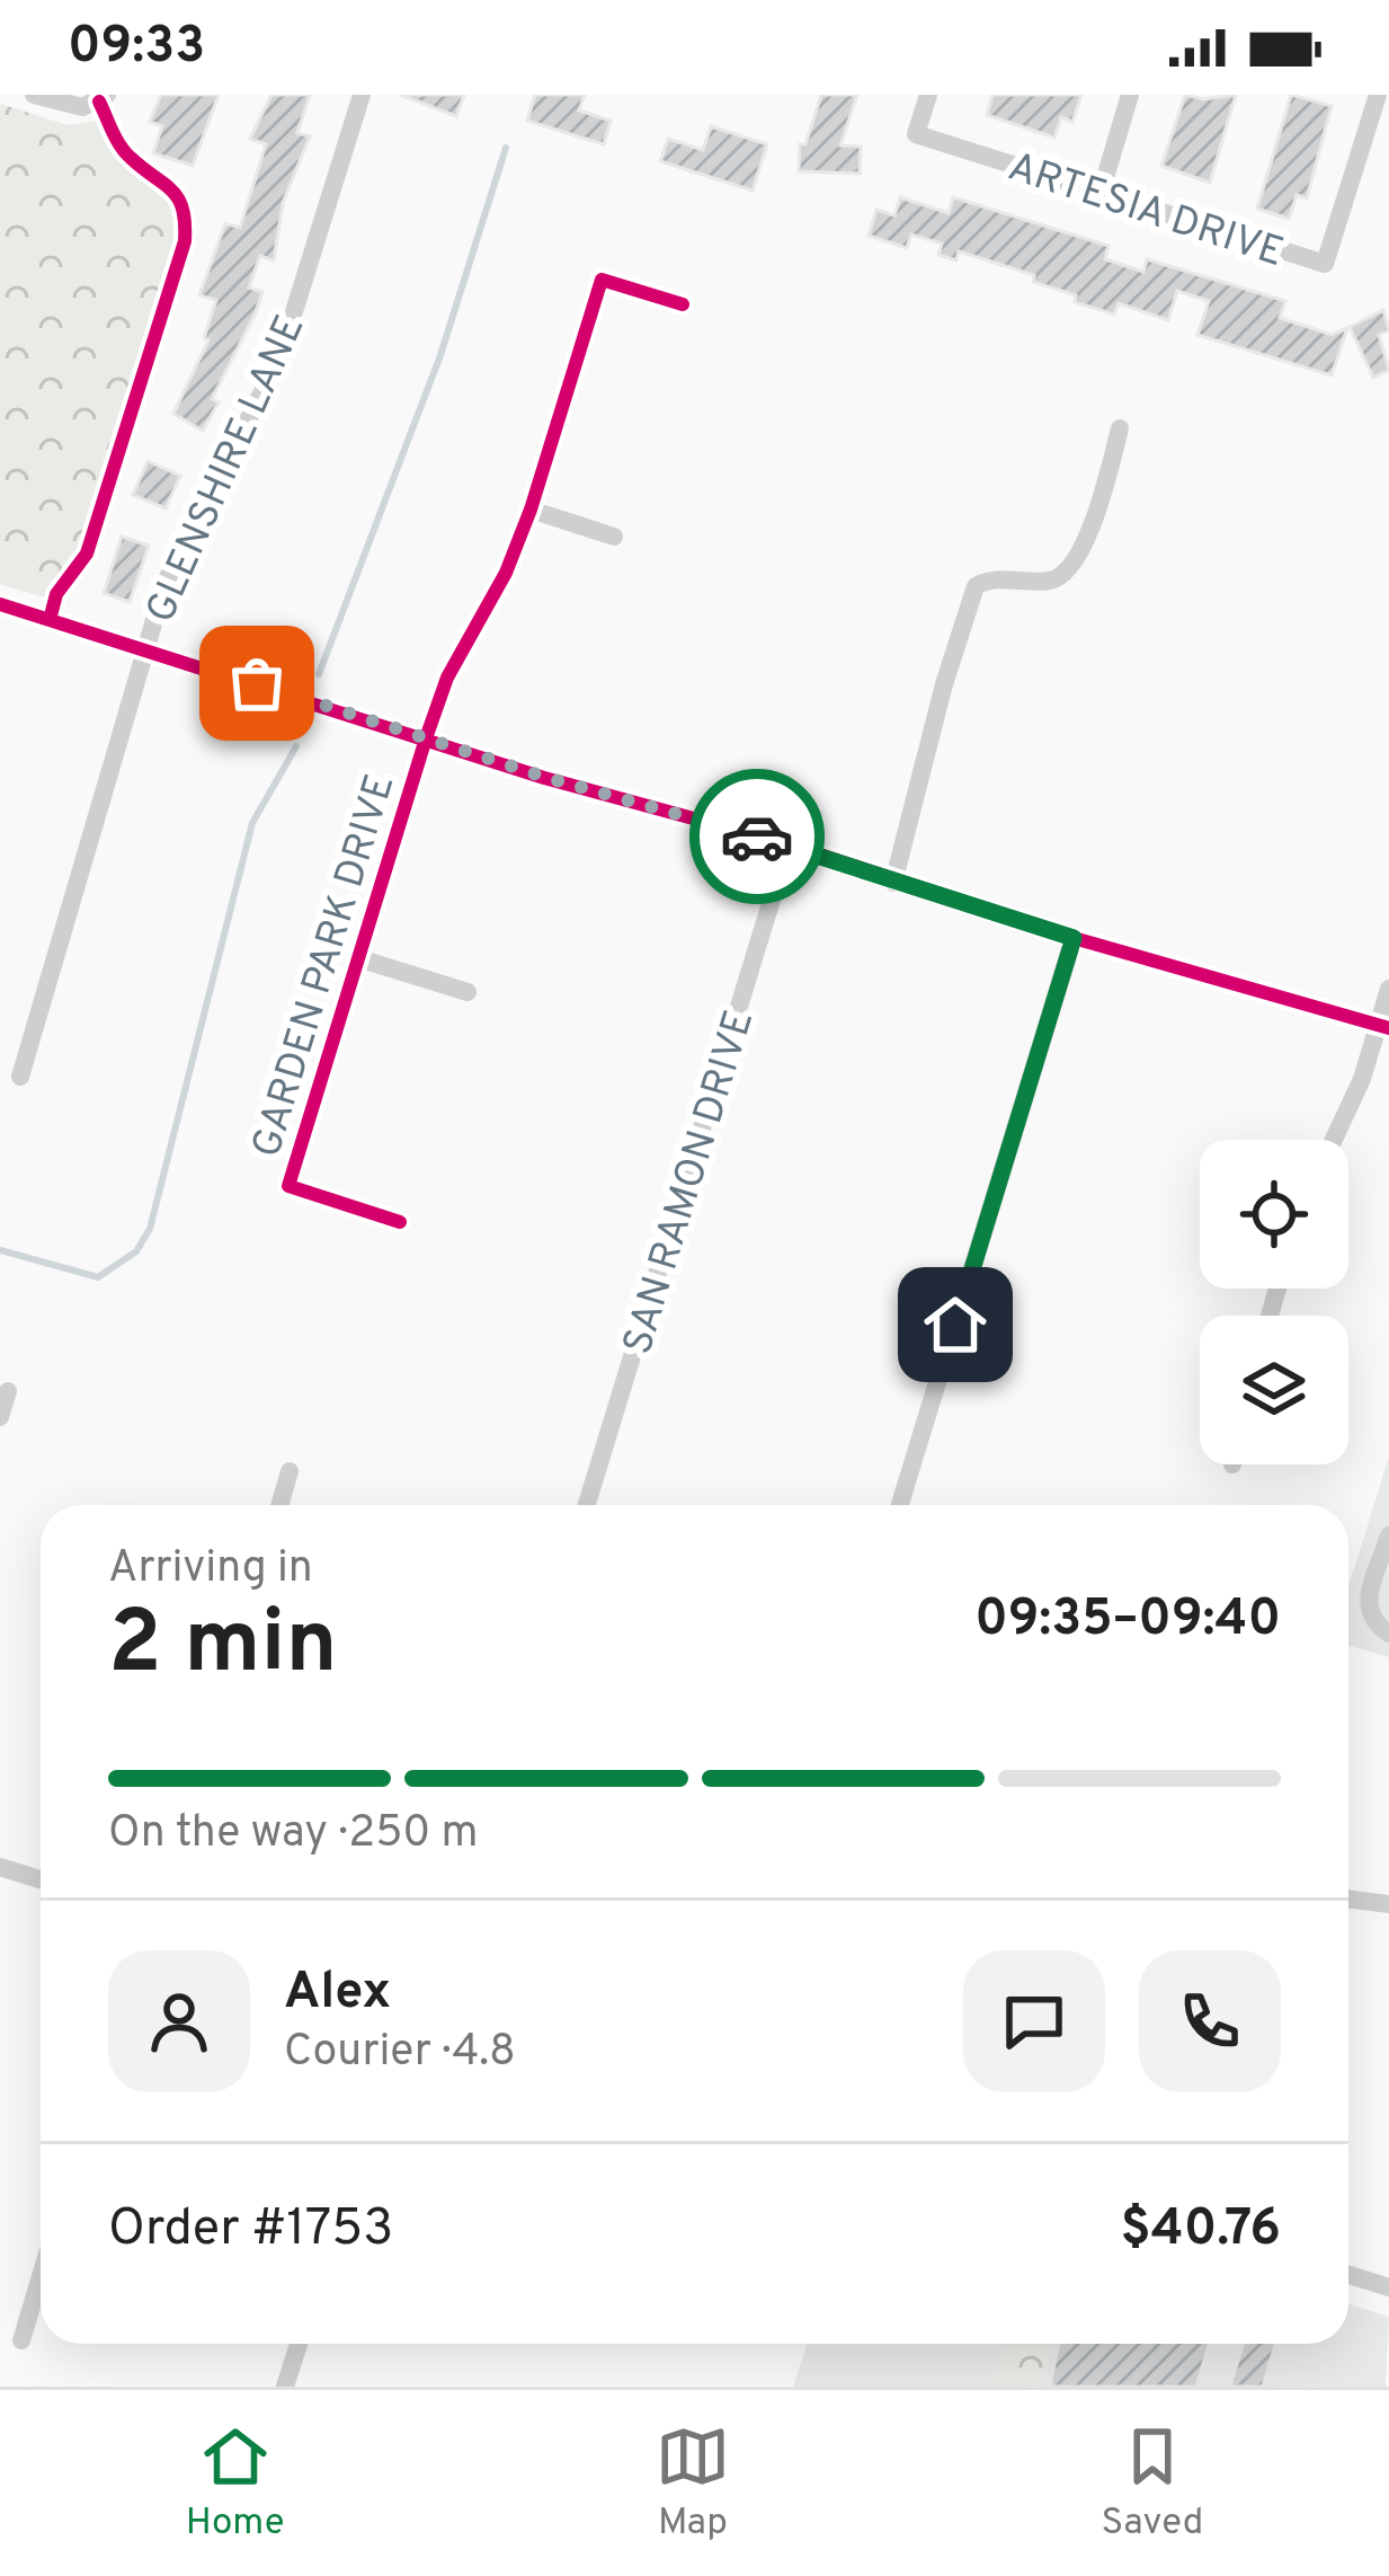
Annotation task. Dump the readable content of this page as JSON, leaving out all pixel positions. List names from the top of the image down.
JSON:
{
  "streets": {
    "street": [
      "ARTESIA DRIVE",
      "GLENSHIRE LANE",
      "GARDEN PARK DRIVE",
      "SAN RAMON DRIVE"
    ]
  },
  "page": {
    "status": "09:33",
    "heading": ["2 min", "Arriving in", "09:35–09:40"],
    "panel": [
      "Alex",
      "Courier · 4.8",
      "Order #1753",
      "$40.76"
    ],
    "bar": "On the way · 250 m",
    "tabs": ["Home", "Map", "Saved"]
  }
}
